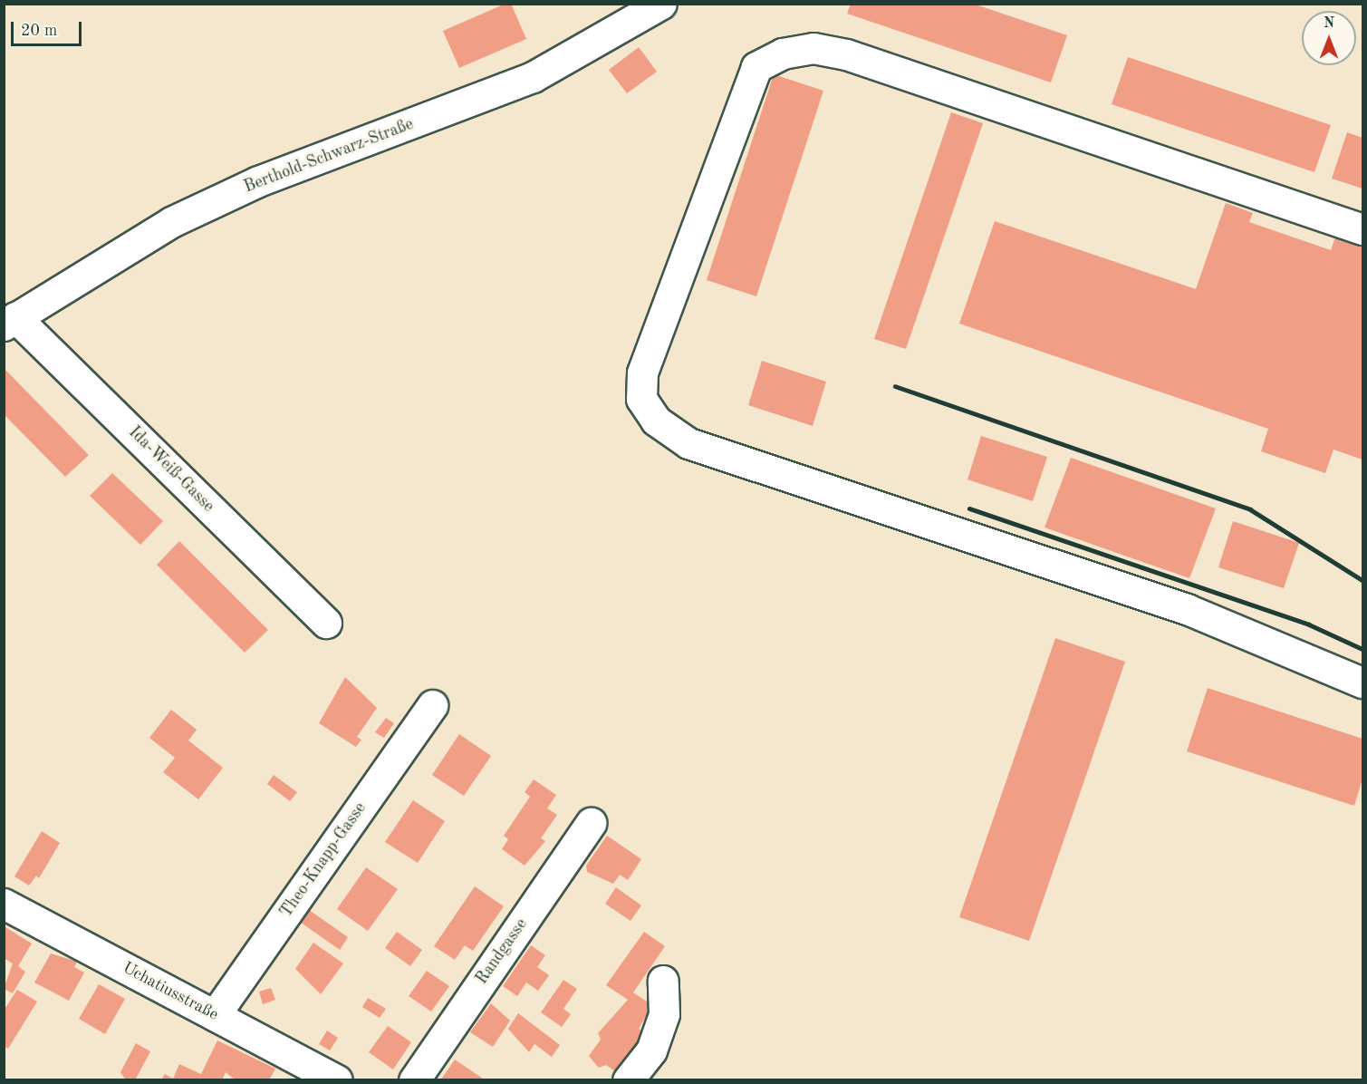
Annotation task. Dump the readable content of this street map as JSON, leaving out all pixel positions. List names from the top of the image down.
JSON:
{
  "streets": {
    "street": [
      "Berthold-Schwarz-Straße",
      "Ida-Weiß-Gasse",
      "Theo-Knapp-Gasse",
      "Randgasse",
      "Uchatiusstraße"
    ]
  },
  "crossings": [
    ["Berthold-Schwarz-Straße", "Ida-Weiß-Gasse"],
    ["Theo-Knapp-Gasse", "Uchatiusstraße"]
  ],
  "scale_bar": "20 m",
  "north": "top"
}
